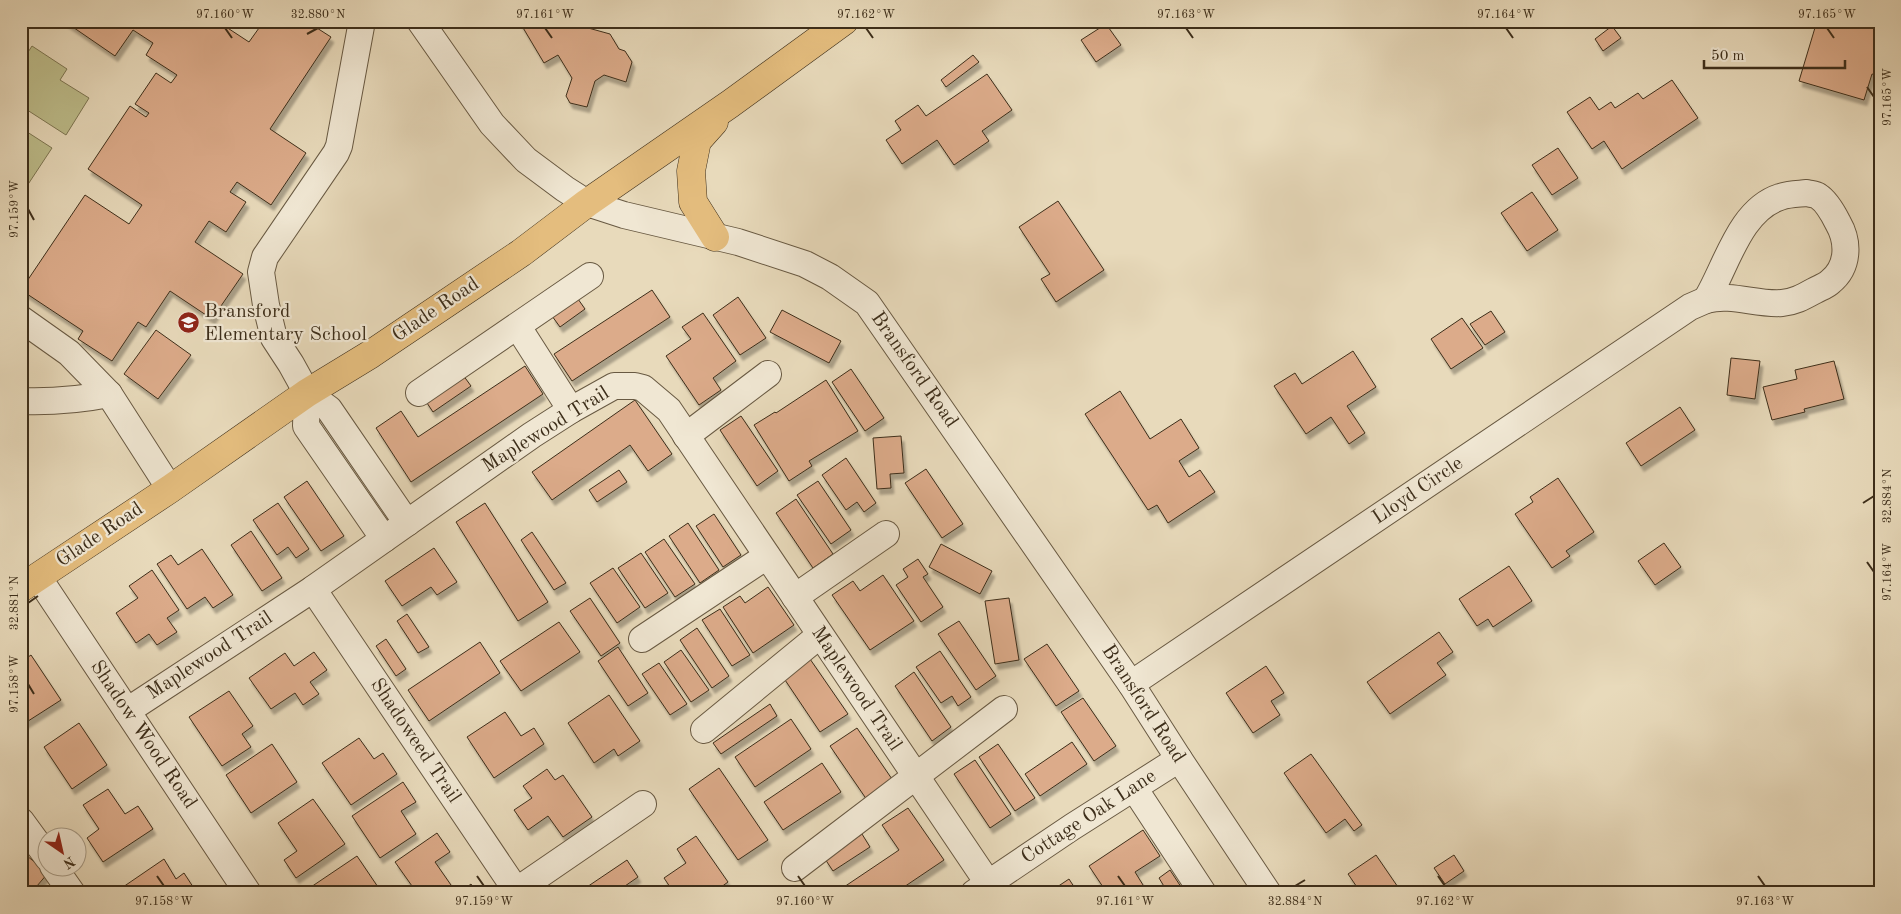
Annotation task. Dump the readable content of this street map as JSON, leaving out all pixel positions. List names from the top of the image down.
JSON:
{
  "streets": {
    "main road": ["Glade Road"],
    "street": [
      "Bransford Road",
      "Maplewood Trail",
      "Lloyd Circle",
      "Shadow Wood Road",
      "Shadoweed Trail",
      "Cottage Oak Lane"
    ]
  },
  "crossings": [
    ["Glade Road", "Bransford Road"],
    ["Glade Road", "Shadow Wood Road"],
    ["Bransford Road", "Lloyd Circle"],
    ["Bransford Road", "Cottage Oak Lane"],
    ["Maplewood Trail", "Shadow Wood Road"],
    ["Maplewood Trail", "Shadoweed Trail"],
    ["Maplewood Trail", "Cottage Oak Lane"]
  ],
  "places": {
    "school or university": ["Bransford Elementary School"]
  },
  "scale_bar": "50 m",
  "north": "bottom right",
  "coordinates": [
    "97.160°W",
    "32.880°N",
    "97.161°W",
    "97.162°W",
    "97.163°W",
    "97.164°W",
    "97.165°W",
    "97.159°W",
    "32.884°N",
    "32.881°N",
    "97.158°W"
  ]
}
